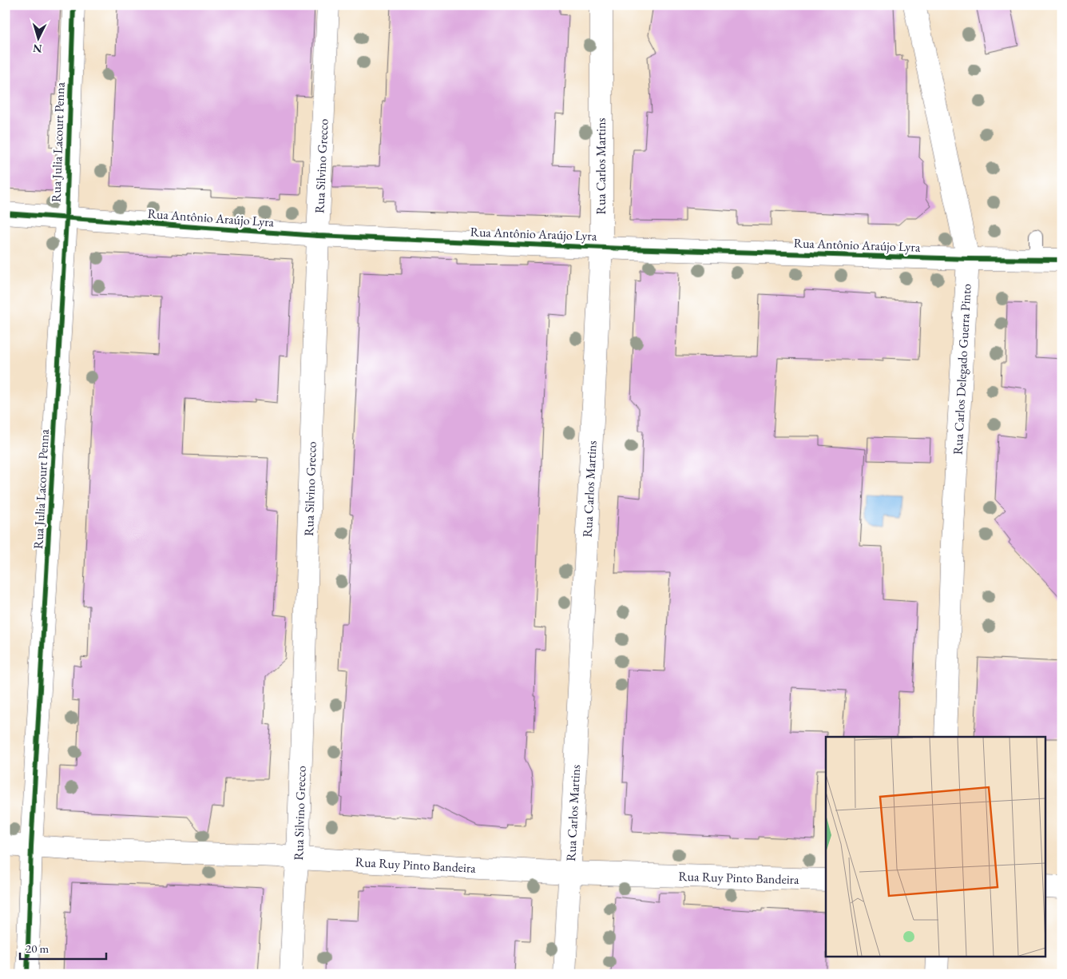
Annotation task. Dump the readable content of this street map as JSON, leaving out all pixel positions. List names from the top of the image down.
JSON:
{
  "streets": {
    "street": [
      "Rua Julia Lacourt Penna",
      "Rua Silvino Grecco",
      "Rua Carlos Martins",
      "Rua Antônio Araújo Lyra",
      "Rua Carlos Delegado Guerra Pinto",
      "Rua Ruy Pinto Bandeira"
    ]
  },
  "crossings": [
    ["Rua Julia Lacourt Penna", "Rua Antônio Araújo Lyra"],
    ["Rua Julia Lacourt Penna", "Rua Ruy Pinto Bandeira"],
    ["Rua Silvino Grecco", "Rua Antônio Araújo Lyra"],
    ["Rua Silvino Grecco", "Rua Ruy Pinto Bandeira"],
    ["Rua Carlos Martins", "Rua Antônio Araújo Lyra"],
    ["Rua Carlos Martins", "Rua Ruy Pinto Bandeira"],
    ["Rua Antônio Araújo Lyra", "Rua Carlos Delegado Guerra Pinto"]
  ],
  "scale_bar": "20 m",
  "north": "bottom"
}
